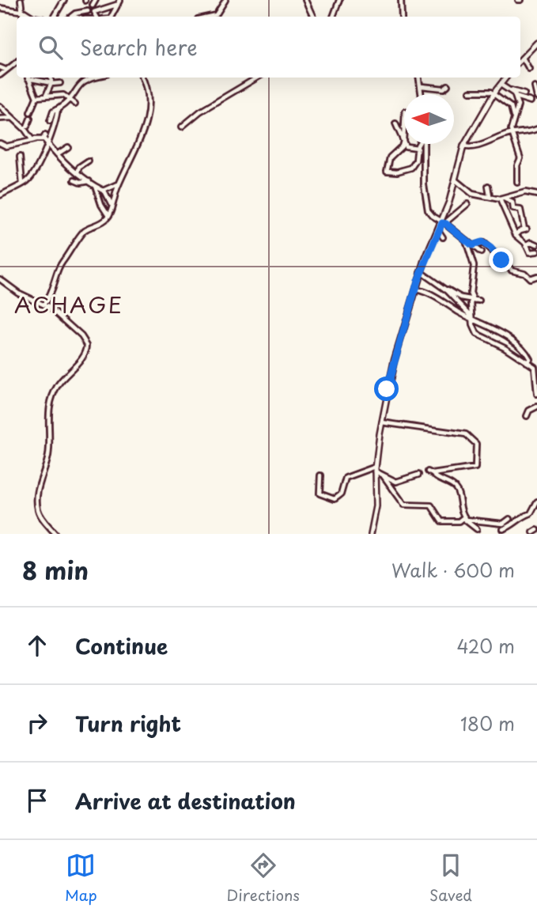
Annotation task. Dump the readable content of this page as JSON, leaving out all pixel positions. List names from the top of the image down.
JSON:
{
  "districts": ["ACHAGE"],
  "north": "left",
  "page": {
    "search": "Search here",
    "heading": ["8 min", "Walk · 600 m"],
    "list": [
      ["Continue", "420 m"],
      ["Turn right", "180 m"],
      "Arrive at destination"
    ],
    "nav": ["Map", "Directions", "Saved"]
  }
}
